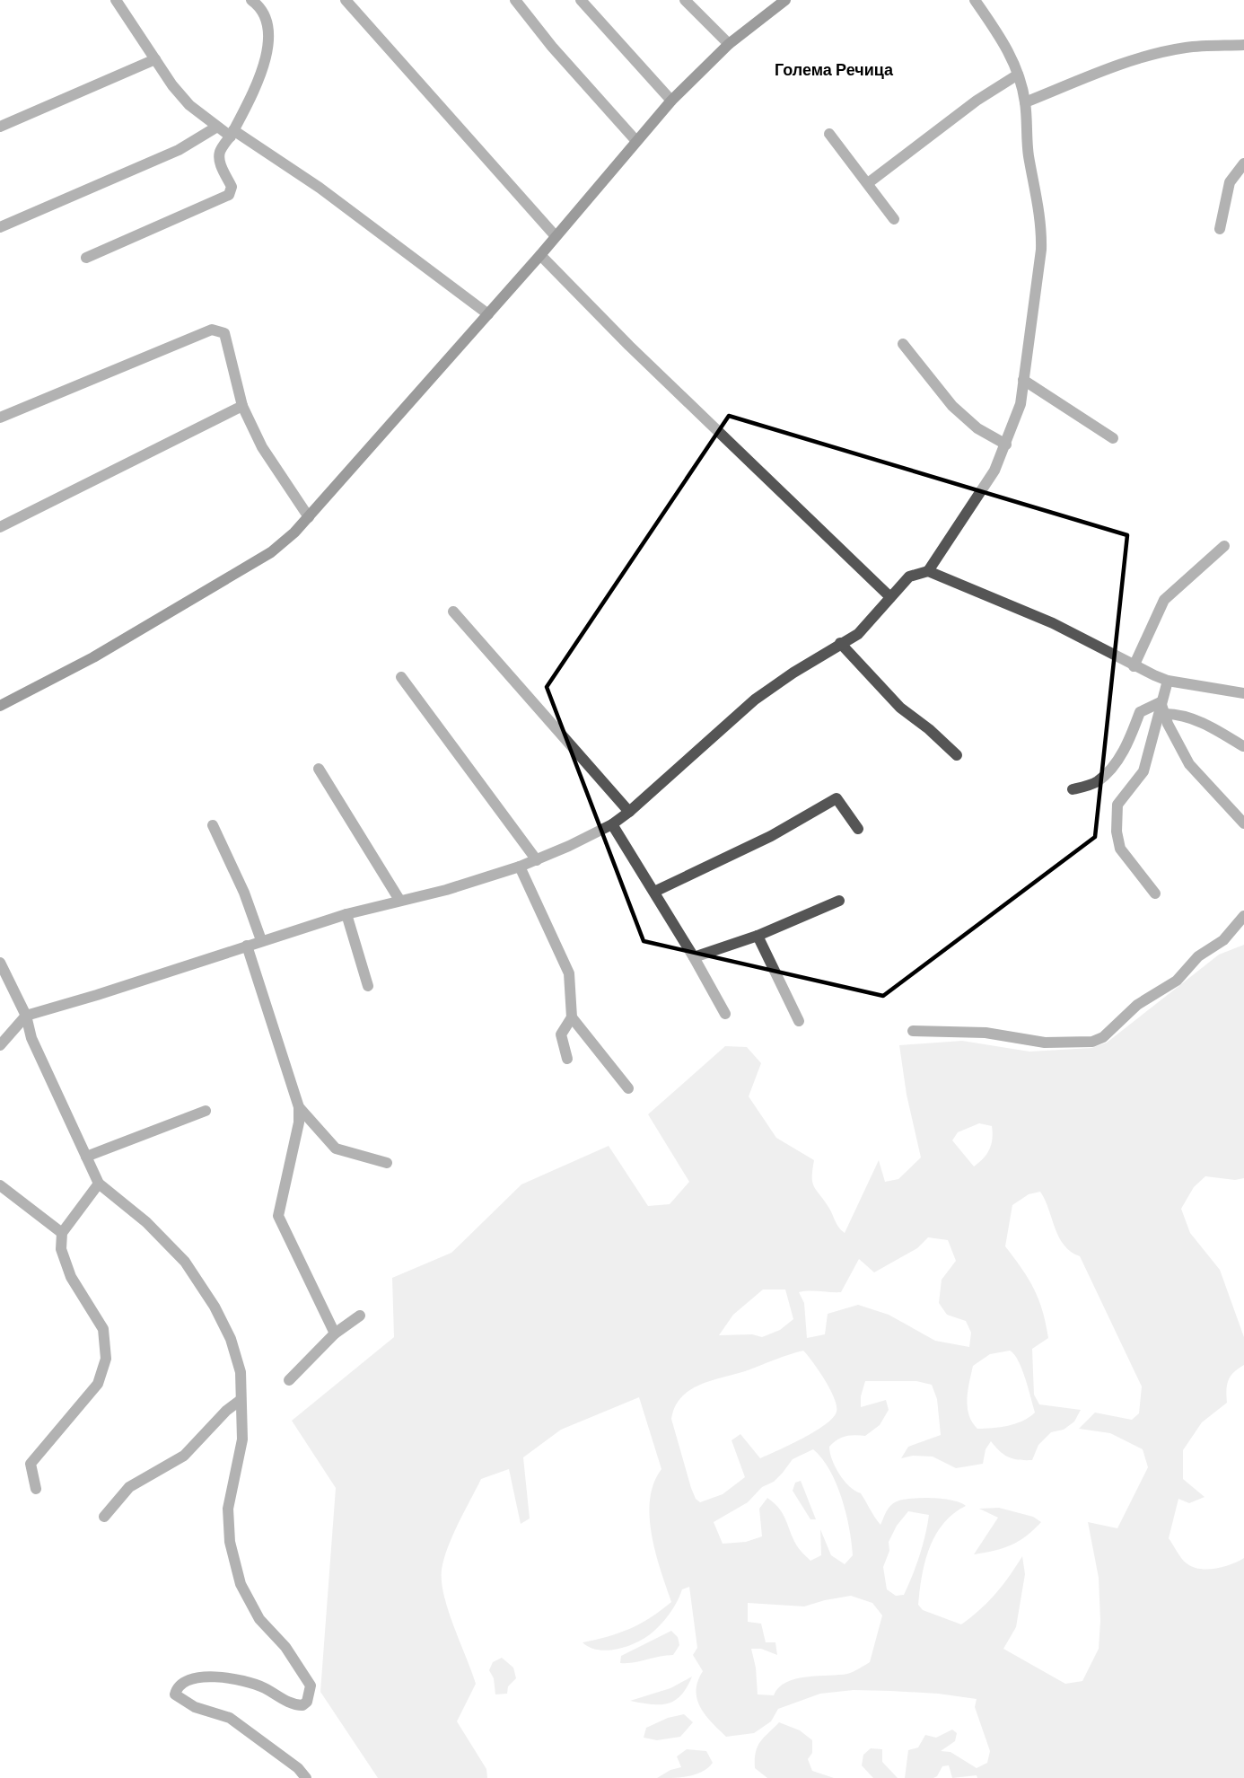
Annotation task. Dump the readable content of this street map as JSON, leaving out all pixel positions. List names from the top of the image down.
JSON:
{
  "districts": ["Голема Речица"]
}
